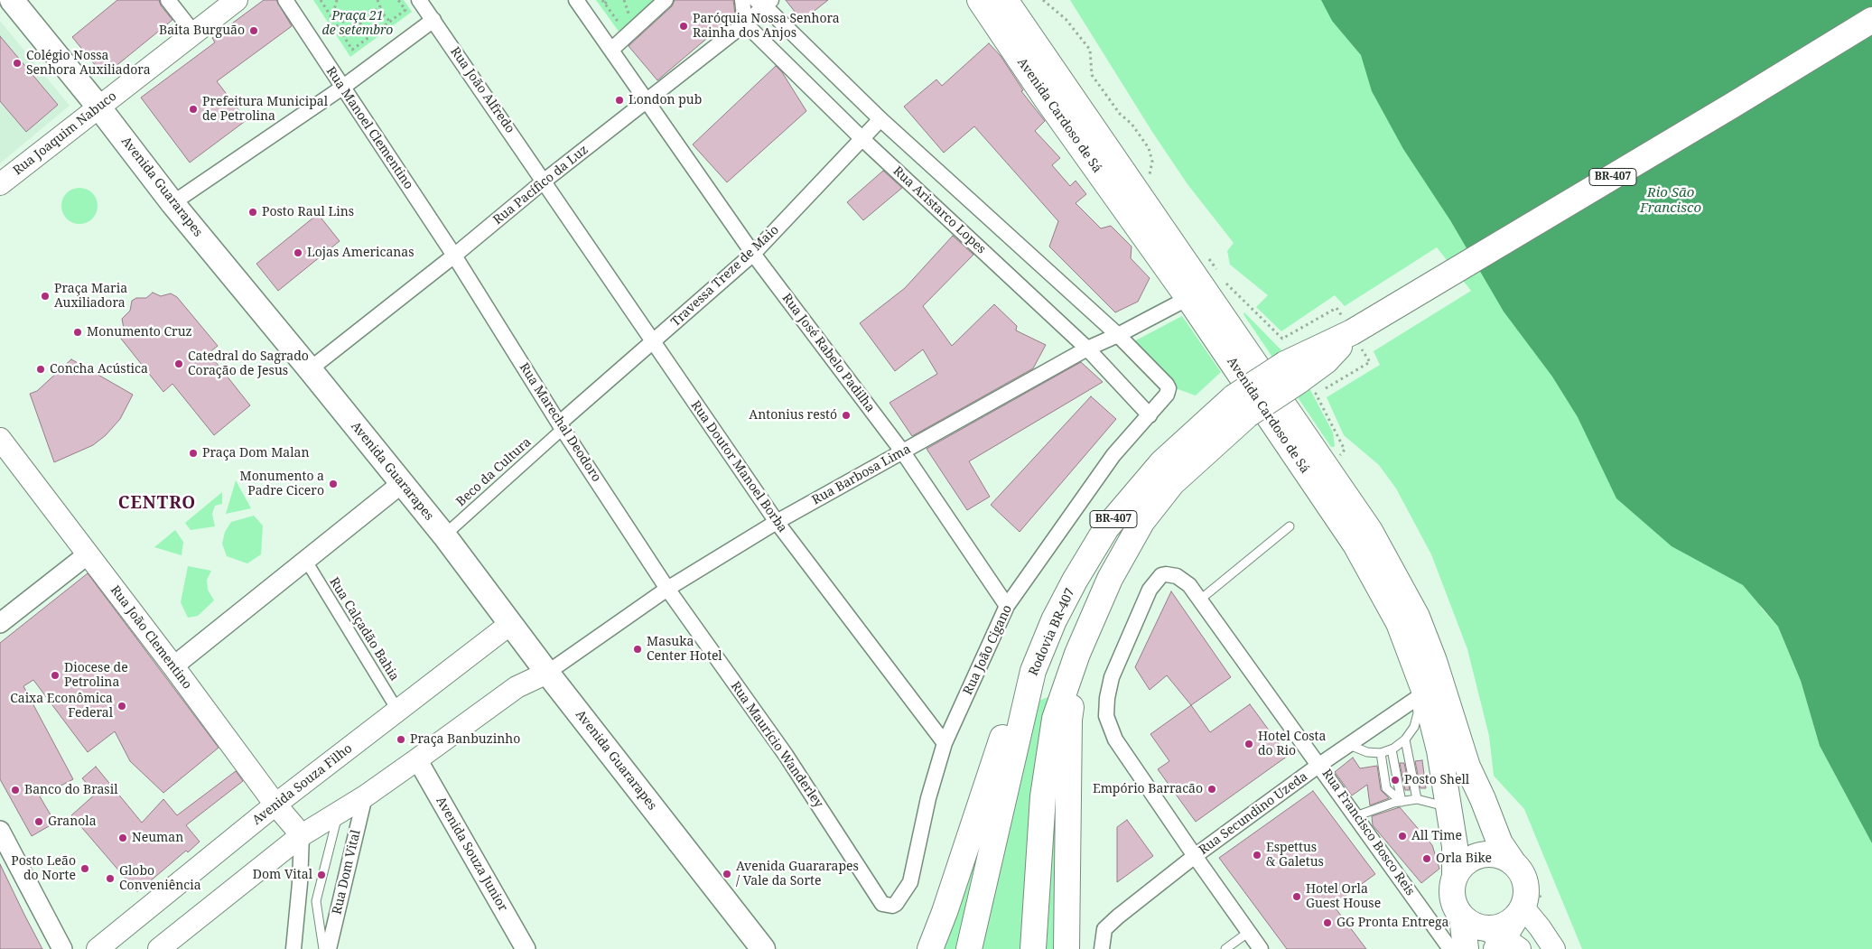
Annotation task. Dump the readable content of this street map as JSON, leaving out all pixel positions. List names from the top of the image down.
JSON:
{
  "streets": {
    "highway": ["Avenida Cardoso de Sá", "BR-407", "Rodovia BR-407"],
    "main road": [
      "Rua Joaquim Nabuco",
      "Avenida Guararapes",
      "Rua João Clementino",
      "Avenida Souza Filho"
    ],
    "street": [
      "Rua João Alfredo",
      "Rua Manoel Clementino",
      "Rua Pacífico da Luz",
      "Rua Aristarco Lopes",
      "Travessa Treze de Maio",
      "Rua José Rabelo Padilha",
      "Rua Marechal Deodoro",
      "Rua Doutor Manoel Borba",
      "Beco da Cultura",
      "Rua Barbosa Lima",
      "Rua Calçadão Bahia",
      "Rua João Cigano",
      "Rua Maurício Wanderley",
      "Rua Secundino Uzeda",
      "Rua Francisco Bosco Reis",
      "Avenida Souza Junior",
      "Rua Dom Vital"
    ]
  },
  "crossings": [
    ["Rua João Alfredo", "Rua Pacífico da Luz"],
    ["Rua João Alfredo", "Rua Doutor Manoel Borba"],
    ["Avenida Cardoso de Sá", "Rua Barbosa Lima"],
    ["Avenida Cardoso de Sá", "Rua Secundino Uzeda"],
    ["Rua Manoel Clementino", "Rua Pacífico da Luz"],
    ["Rua Manoel Clementino", "Rua Marechal Deodoro"],
    ["Rua Joaquim Nabuco", "Avenida Guararapes"],
    ["BR-407", "Rodovia BR-407"],
    ["Rua Pacífico da Luz", "Avenida Guararapes"],
    ["Rua Pacífico da Luz", "Rua Aristarco Lopes"],
    ["Rua Pacífico da Luz", "Rua José Rabelo Padilha"],
    ["Rua Pacífico da Luz", "Rua Marechal Deodoro"],
    ["Rua Pacífico da Luz", "Rua Doutor Manoel Borba"],
    ["Avenida Guararapes", "Beco da Cultura"],
    ["Avenida Guararapes", "Rua Barbosa Lima"],
    ["Avenida Guararapes", "Avenida Souza Filho"],
    ["Rua Aristarco Lopes", "Travessa Treze de Maio"],
    ["Rua Aristarco Lopes", "Rua Barbosa Lima"],
    ["Rua Aristarco Lopes", "Rua João Cigano"],
    ["Travessa Treze de Maio", "Rua José Rabelo Padilha"],
    ["Travessa Treze de Maio", "Rua Marechal Deodoro"],
    ["Travessa Treze de Maio", "Rua Doutor Manoel Borba"],
    ["Travessa Treze de Maio", "Beco da Cultura"],
    ["Rua José Rabelo Padilha", "Rua Barbosa Lima"],
    ["Rua José Rabelo Padilha", "Rua João Cigano"],
    ["Rua Marechal Deodoro", "Beco da Cultura"],
    ["Rua Marechal Deodoro", "Rua Barbosa Lima"],
    ["Rua Marechal Deodoro", "Rua Maurício Wanderley"],
    ["Rua Doutor Manoel Borba", "Rua Barbosa Lima"],
    ["Rua Doutor Manoel Borba", "Rua João Cigano"],
    ["Rua Barbosa Lima", "Rua João Cigano"],
    ["Rua Barbosa Lima", "Rua Maurício Wanderley"],
    ["Rua Calçadão Bahia", "Avenida Souza Filho"],
    ["Rua João Clementino", "Avenida Souza Filho"],
    ["Rua João Cigano", "Rua Maurício Wanderley"],
    ["Rua Secundino Uzeda", "Rua Francisco Bosco Reis"]
  ],
  "districts": ["CENTRO"],
  "water": ["Rio São Francisco"],
  "parks": ["Praça 21 de setembro"],
  "places": [
    "Paróquia Nossa Senhora Rainha dos Anjos",
    "Baita Burguão",
    "Colégio Nossa Senhora Auxiliadora",
    "London pub",
    "Prefeitura Municipal de Petrolina",
    "Posto Raul Lins",
    "Lojas Americanas",
    "Praça Maria Auxiliadora",
    "Monumento Cruz",
    "Catedral do Sagrado Coração de Jesus",
    "Concha Acústica",
    "Antonius restó",
    "Praça Dom Malan",
    "Monumento a Padre Cicero",
    "Masuka Center Hotel",
    "Diocese de Petrolina",
    "Caixa Econômica Federal",
    "Praça Banbuzinho",
    "Hotel Costa do Rio",
    "Posto Shell",
    "Empório Barracão",
    "Banco do Brasil",
    "Granola",
    "All Time",
    "Neuman",
    "Espettus & Galetus",
    "Orla Bike",
    "Posto Leão do Norte",
    "Avenida Guararapes / Vale da Sorte",
    "Dom Vital",
    "Globo Conveniência",
    "Hotel Orla Guest House",
    "GG Pronta Entrega"
  ]
}
